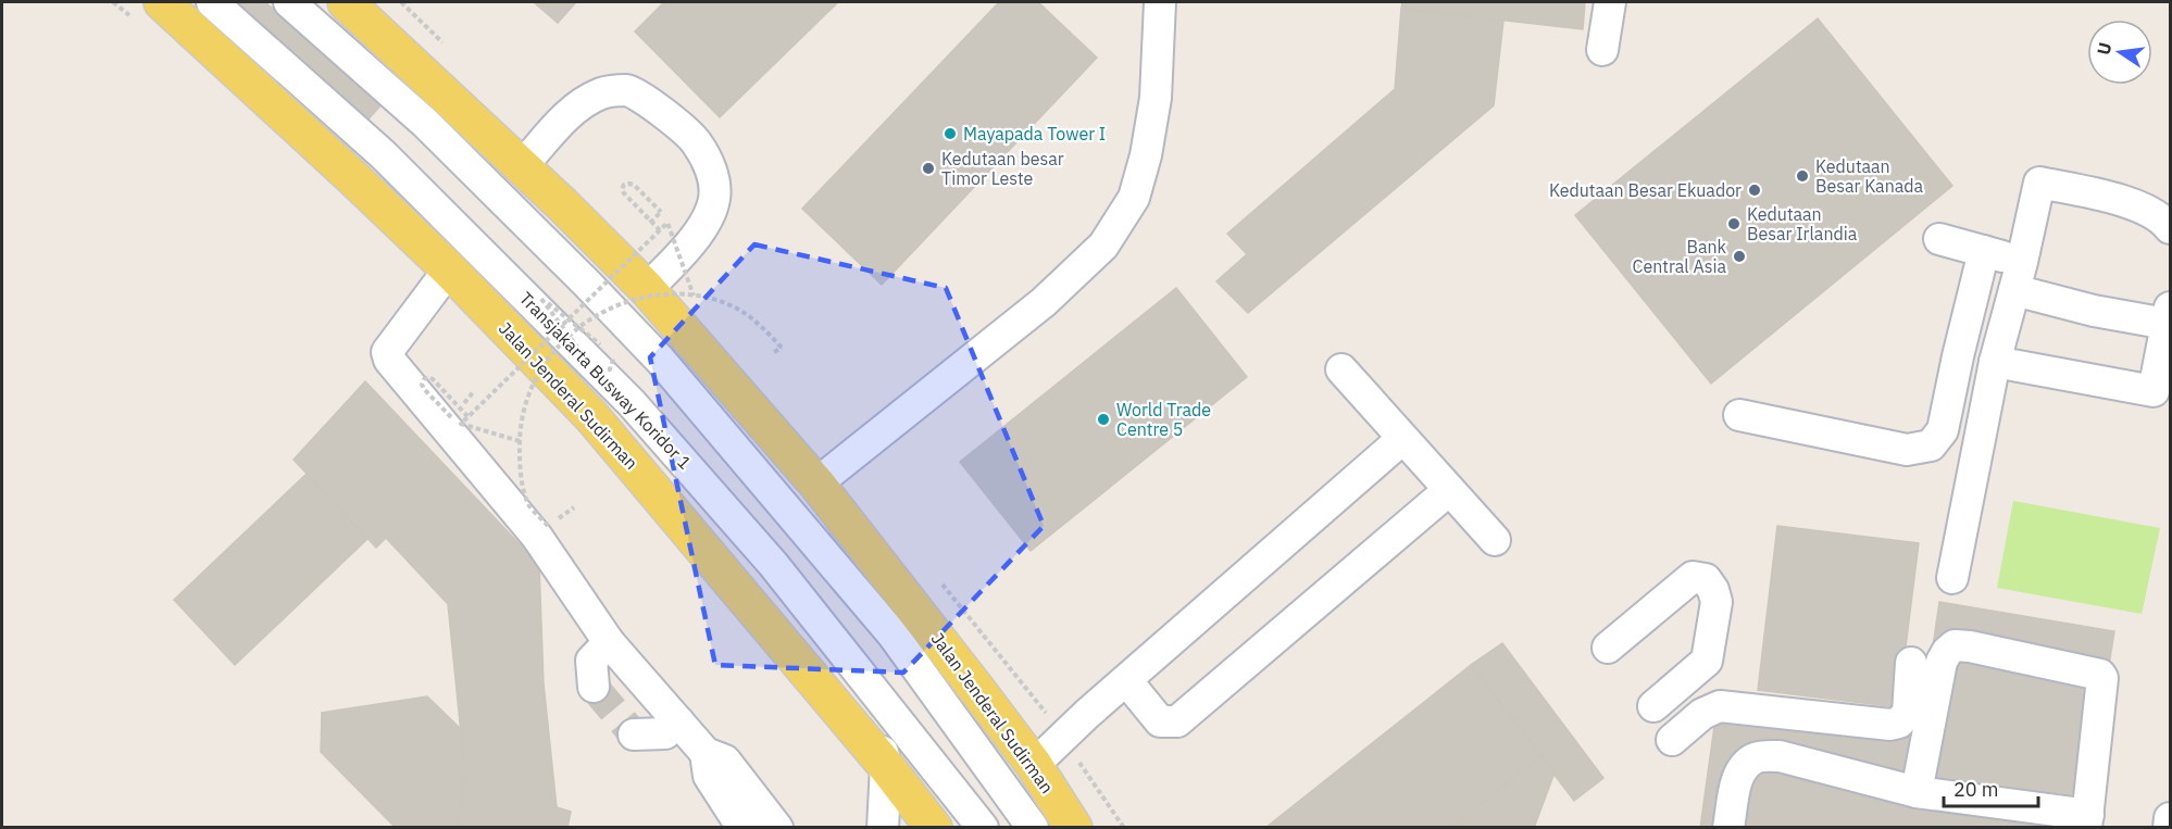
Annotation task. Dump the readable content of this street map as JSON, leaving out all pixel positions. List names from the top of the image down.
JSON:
{
  "streets": {
    "main road": ["Jalan Jenderal Sudirman"],
    "street": ["Transjakarta Busway Koridor 1"]
  },
  "places": [
    "Mayapada Tower I",
    "Kedutaan besar Timor Leste",
    "Kedutaan Besar Kanada",
    "Kedutaan Besar Ekuador",
    "Kedutaan Besar Irlandia",
    "Bank Central Asia",
    "World Trade Centre 5"
  ],
  "scale_bar": "20 m",
  "north": "left"
}
